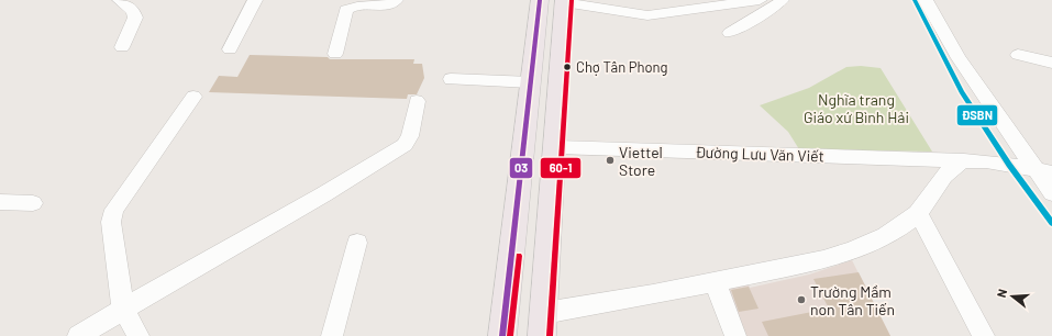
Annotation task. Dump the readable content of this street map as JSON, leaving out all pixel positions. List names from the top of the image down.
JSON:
{
  "streets": {
    "street": ["Đường Lưu Văn Viết"]
  },
  "parks": ["Nghĩa trang Giáo xứ Bình Hải"],
  "places": ["Chợ Tân Phong", "Viettel Store", "Trường Mầm non Tân Tiến"],
  "lines": ["transit line ĐSBN", "transit line 03", "transit line 60-1"],
  "north": "left"
}
